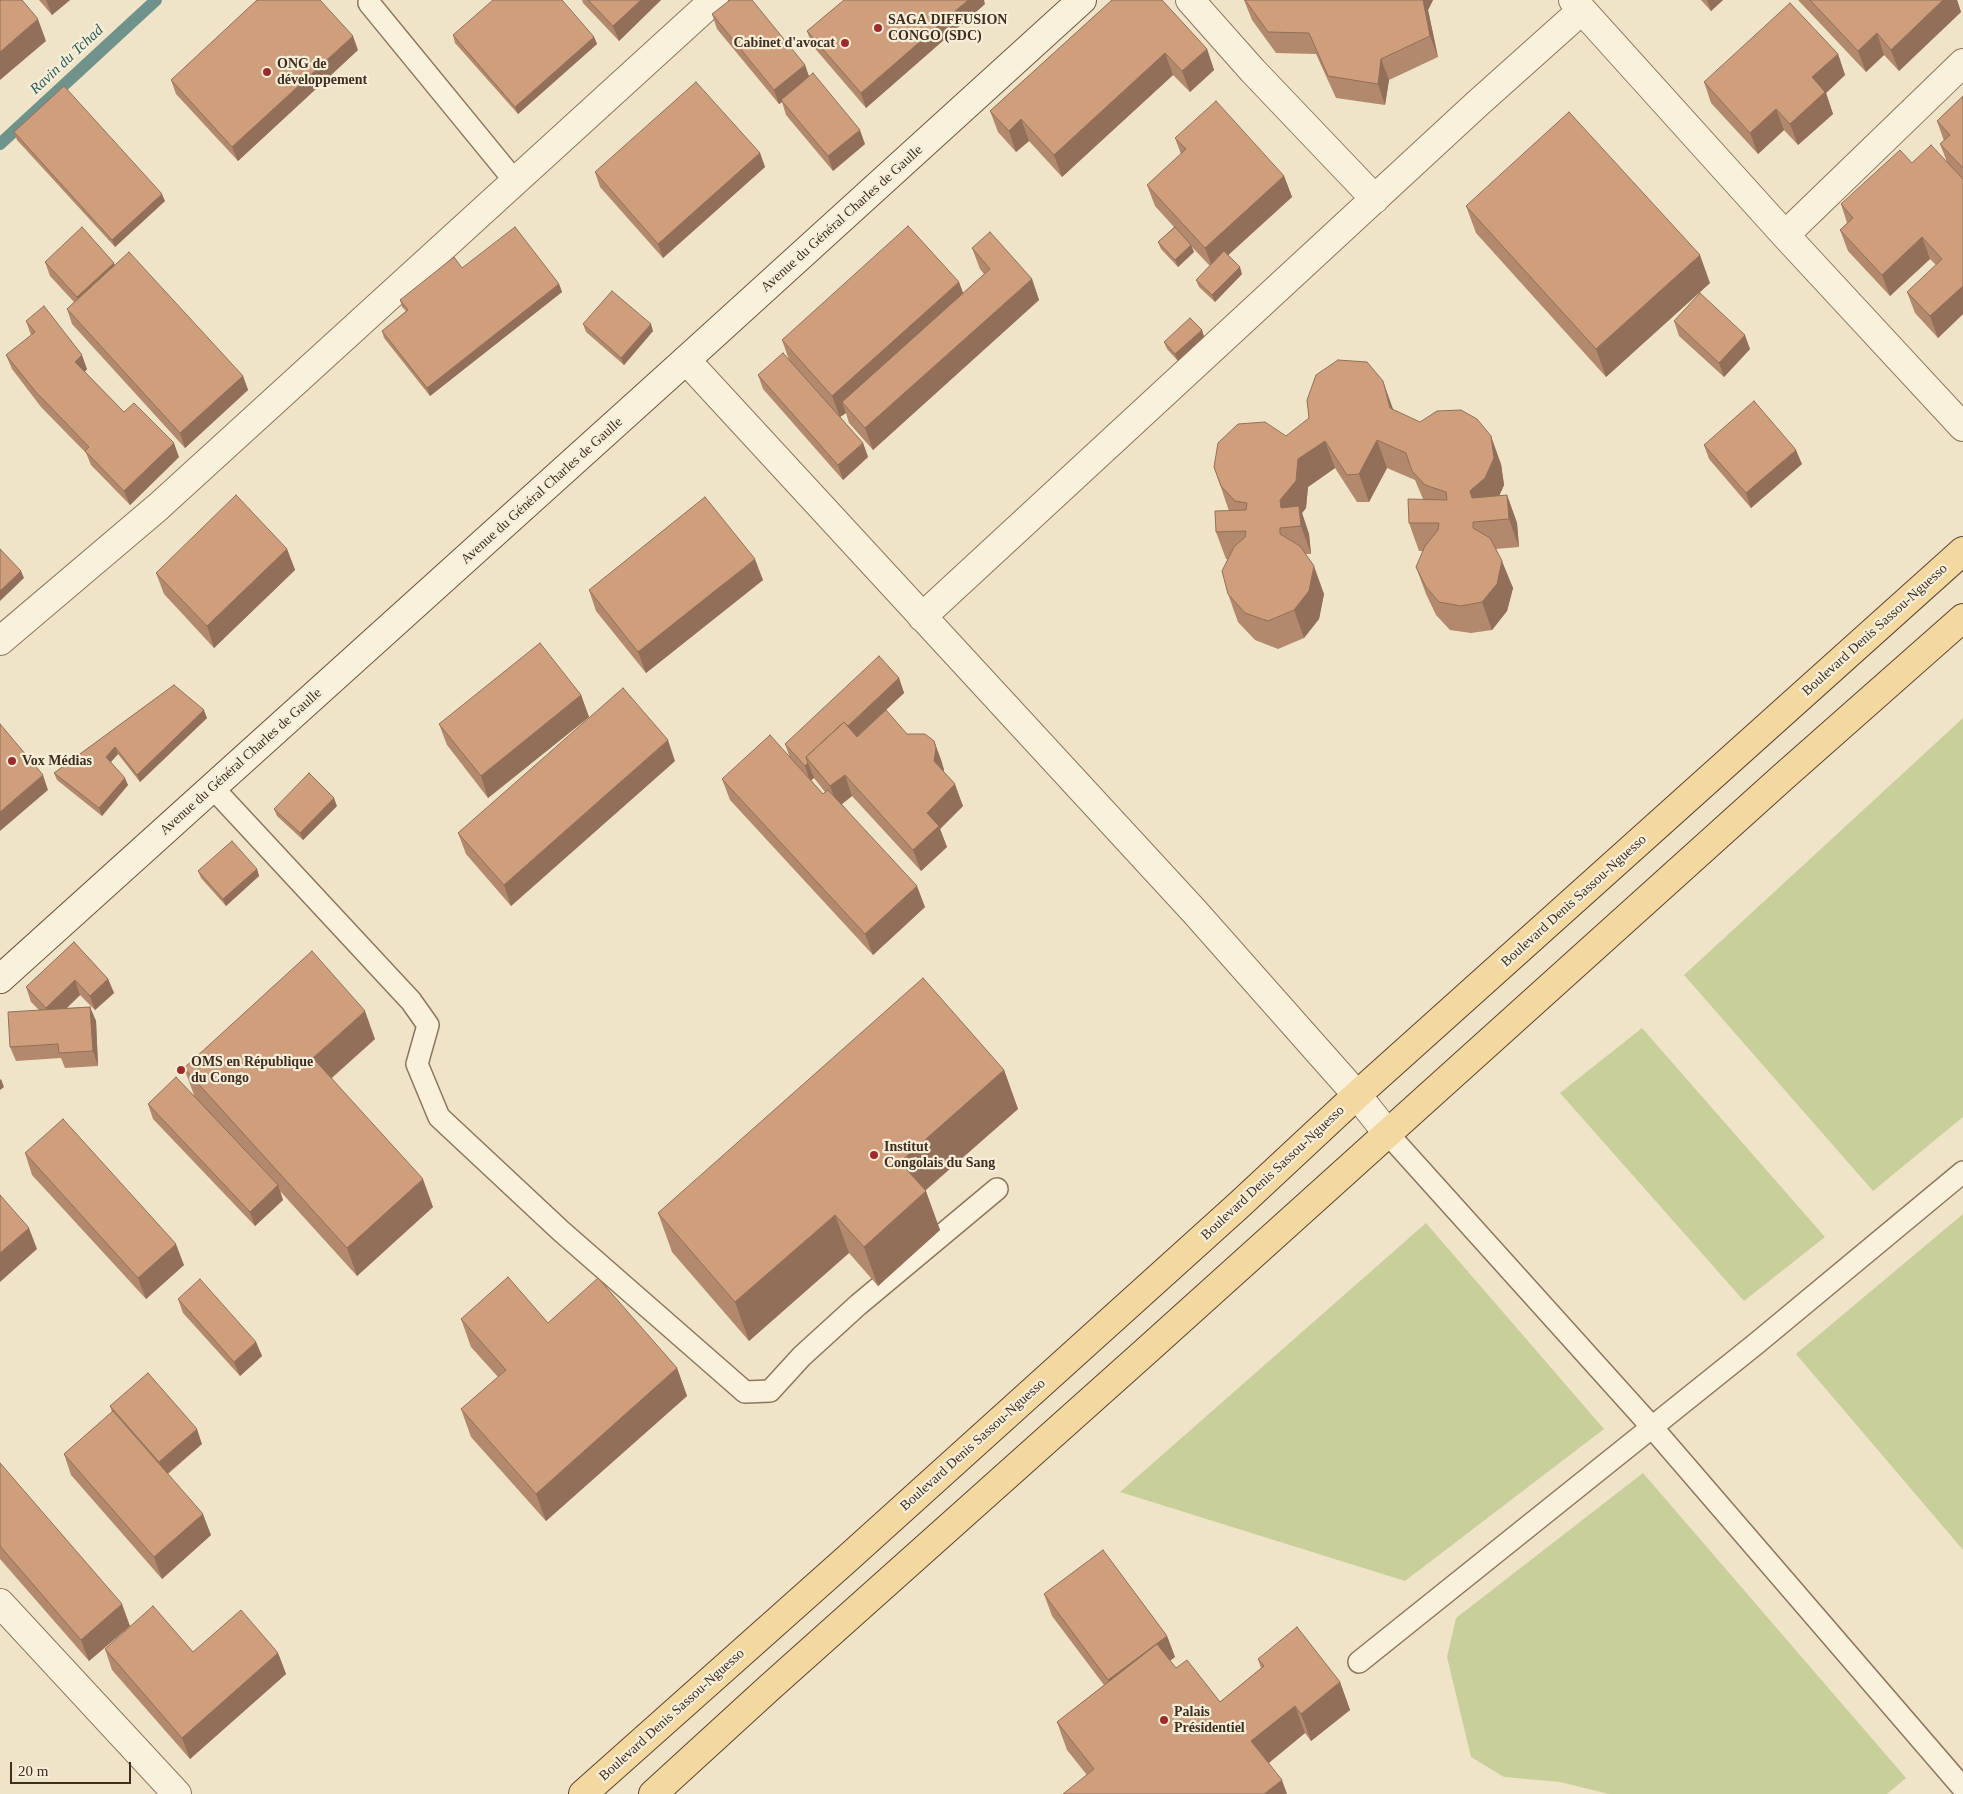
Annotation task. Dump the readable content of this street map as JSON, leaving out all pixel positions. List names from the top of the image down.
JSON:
{
  "streets": {
    "main road": ["Boulevard Denis Sassou-Nguesso"],
    "street": ["Avenue du Général Charles de Gaulle"]
  },
  "water": ["Ravin du Tchad"],
  "places": [
    "SAGA DIFFUSION CONGO (SDC)",
    "Cabinet d'avocat",
    "ONG de développement",
    "Vox Médias",
    "OMS en République du Congo",
    "Institut Congolais du Sang",
    "Palais Présidentiel"
  ],
  "scale_bar": "20 m"
}
